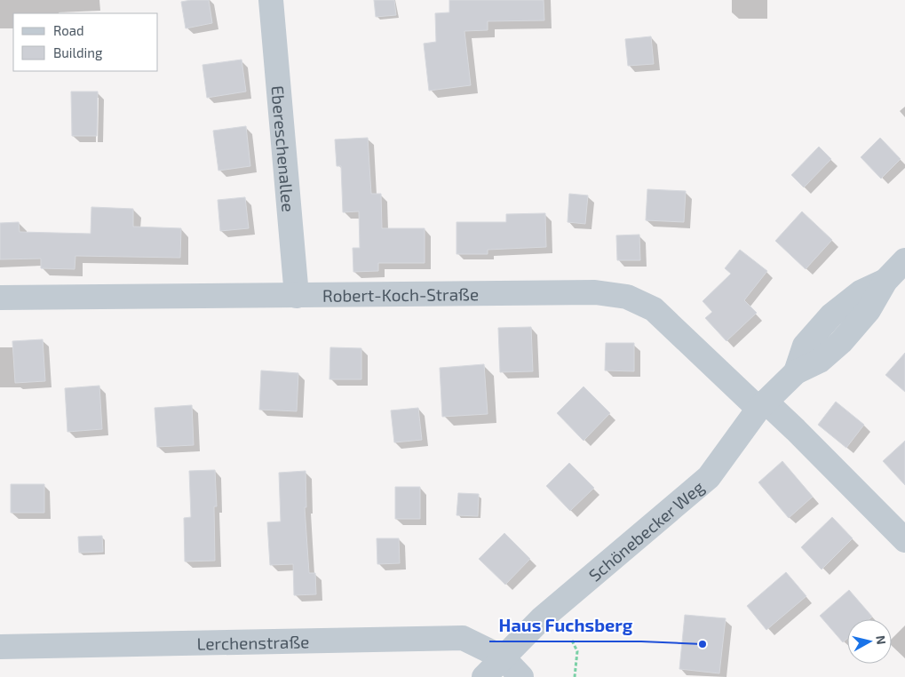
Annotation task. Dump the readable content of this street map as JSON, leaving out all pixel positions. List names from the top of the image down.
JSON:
{
  "streets": {
    "street": [
      "Ebereschenallee",
      "Robert-Koch-Straße",
      "Schönebecker Weg",
      "Lerchenstraße"
    ]
  },
  "crossings": [
    ["Ebereschenallee", "Robert-Koch-Straße"],
    ["Robert-Koch-Straße", "Schönebecker Weg"],
    ["Schönebecker Weg", "Lerchenstraße"]
  ],
  "places": ["Haus Fuchsberg"],
  "legend": ["Road", "Building"],
  "north": "right"
}
